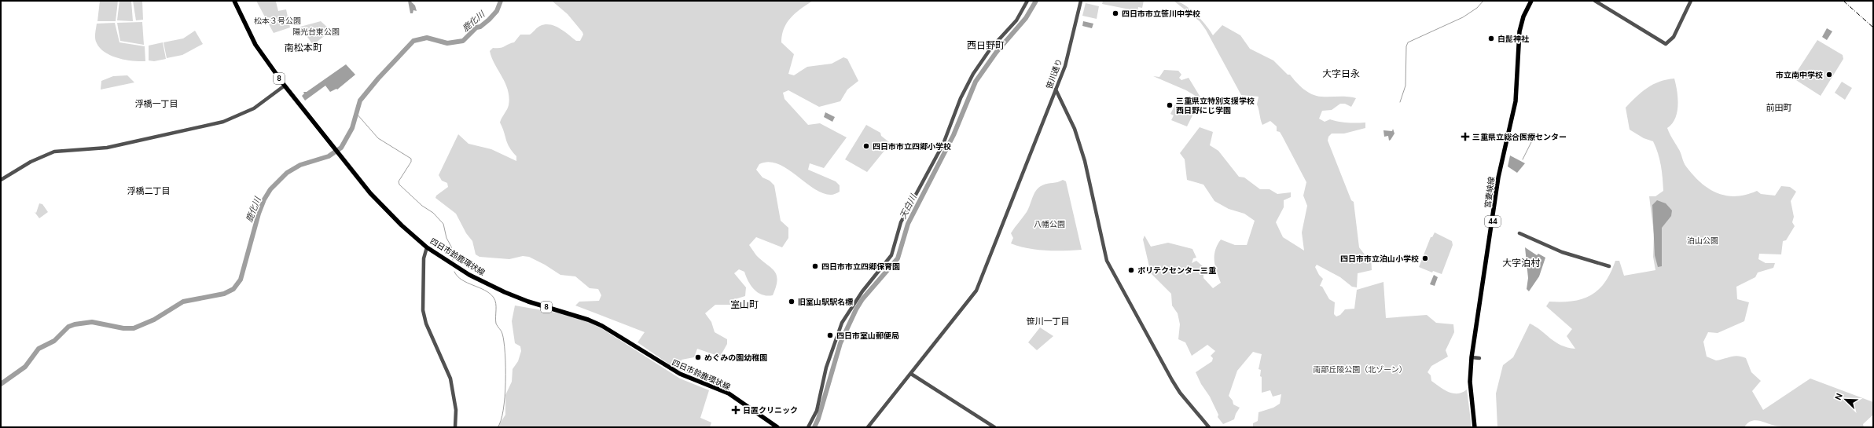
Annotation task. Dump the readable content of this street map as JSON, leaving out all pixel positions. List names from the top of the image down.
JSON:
{
  "streets": {
    "main road": [
      "8",
      "宮妻峡線",
      "44",
      "四日市鈴鹿環状線"
    ],
    "street": ["笹川通り"]
  },
  "districts": [
    "西日野町",
    "南松本町",
    "大字日永",
    "浮橋一丁目",
    "前田町",
    "浮橋二丁目",
    "大字泊村",
    "室山町",
    "笹川一丁目"
  ],
  "water": ["鹿化川", "天白川"],
  "parks": [
    "松本３号公園",
    "陽光台東公園",
    "八幡公園",
    "泊山公園",
    "南部丘陵公園（北ゾーン）"
  ],
  "places": {
    "other": [
      "四日市市立笹川中学校",
      "白髭神社",
      "市立南中学校",
      "三重県立特別支援学校 西日野にじ学園",
      "四日市市立四郷小学校",
      "四日市市立泊山小学校",
      "四日市市立四郷保育園",
      "ポリテクセンター三重",
      "旧室山駅駅名標",
      "四日市室山郵便局",
      "めぐみの園幼稚園"
    ],
    "health": ["三重県立総合医療センター", "日置クリニック"]
  },
  "north": "top left"
}
